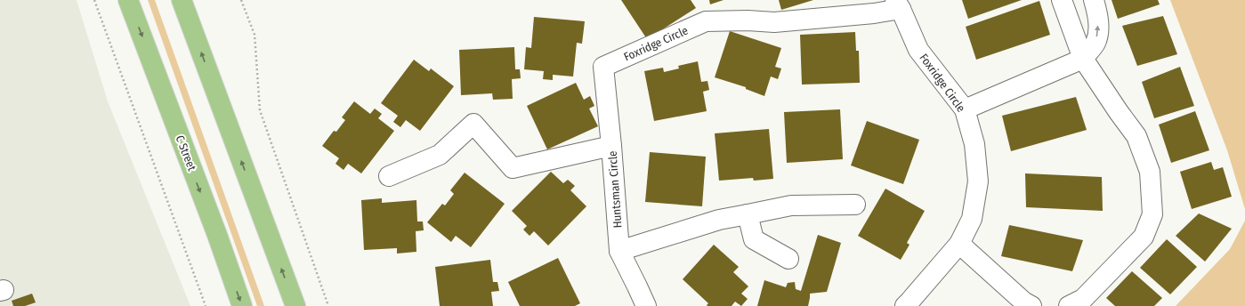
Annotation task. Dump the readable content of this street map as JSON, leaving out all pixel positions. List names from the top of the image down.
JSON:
{
  "streets": {
    "main road": ["C Street"],
    "street": ["Foxridge Circle", "Huntsman Circle"]
  },
  "crossings": [
    ["Foxridge Circle", "Huntsman Circle"]
  ]
}
